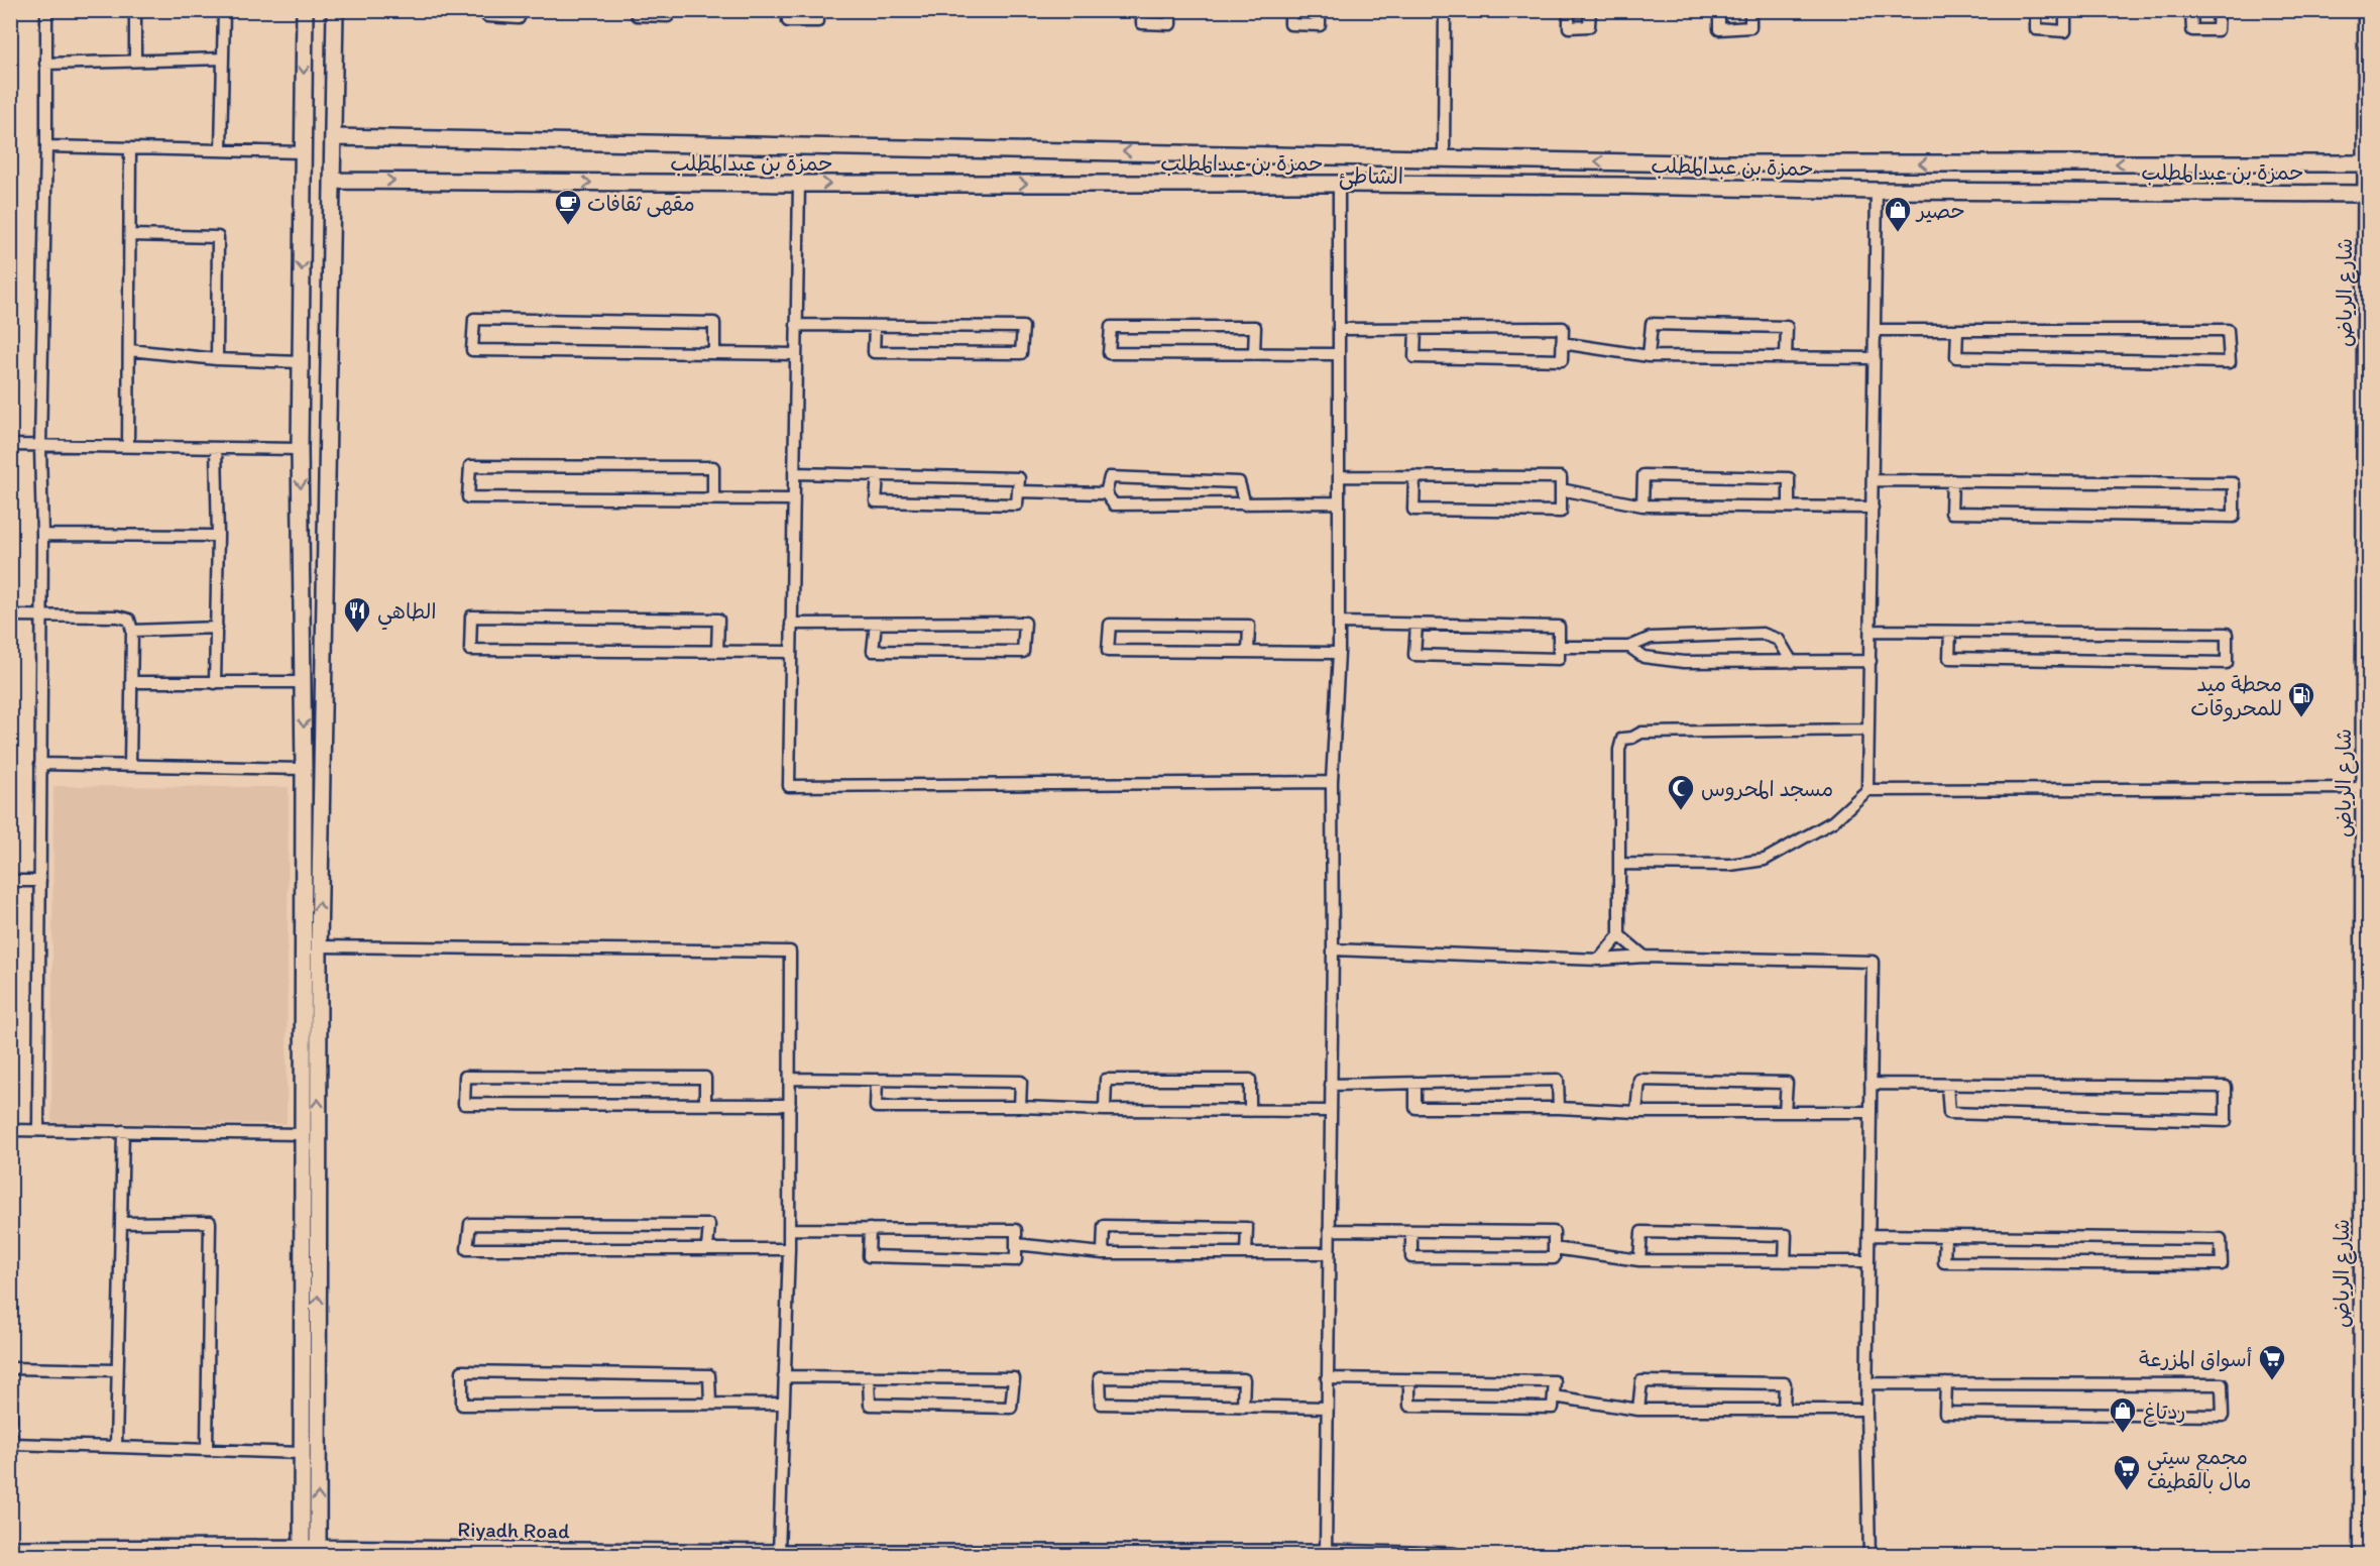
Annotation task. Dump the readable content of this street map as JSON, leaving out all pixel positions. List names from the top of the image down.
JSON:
{
  "streets": {
    "main road": ["شارع الرياض"],
    "street": ["حمزة بن عبدالمطلب", "Riyadh Road"]
  },
  "crossings": [
    ["حمزة بن عبدالمطلب", "شارع الرياض"]
  ],
  "districts": ["الشاطئ"],
  "places": {
    "cafe": ["مقهى ثقافات"],
    "shop": ["حصير", "ردتاغ"],
    "restaurant": ["الطاهي"],
    "fuel station": ["محطة ميد للمحروقات"],
    "mosque": ["مسجد المحروس"],
    "supermarket": ["أسواق المزرعة", "مجمع سيتي مال بالقطيف"]
  }
}
